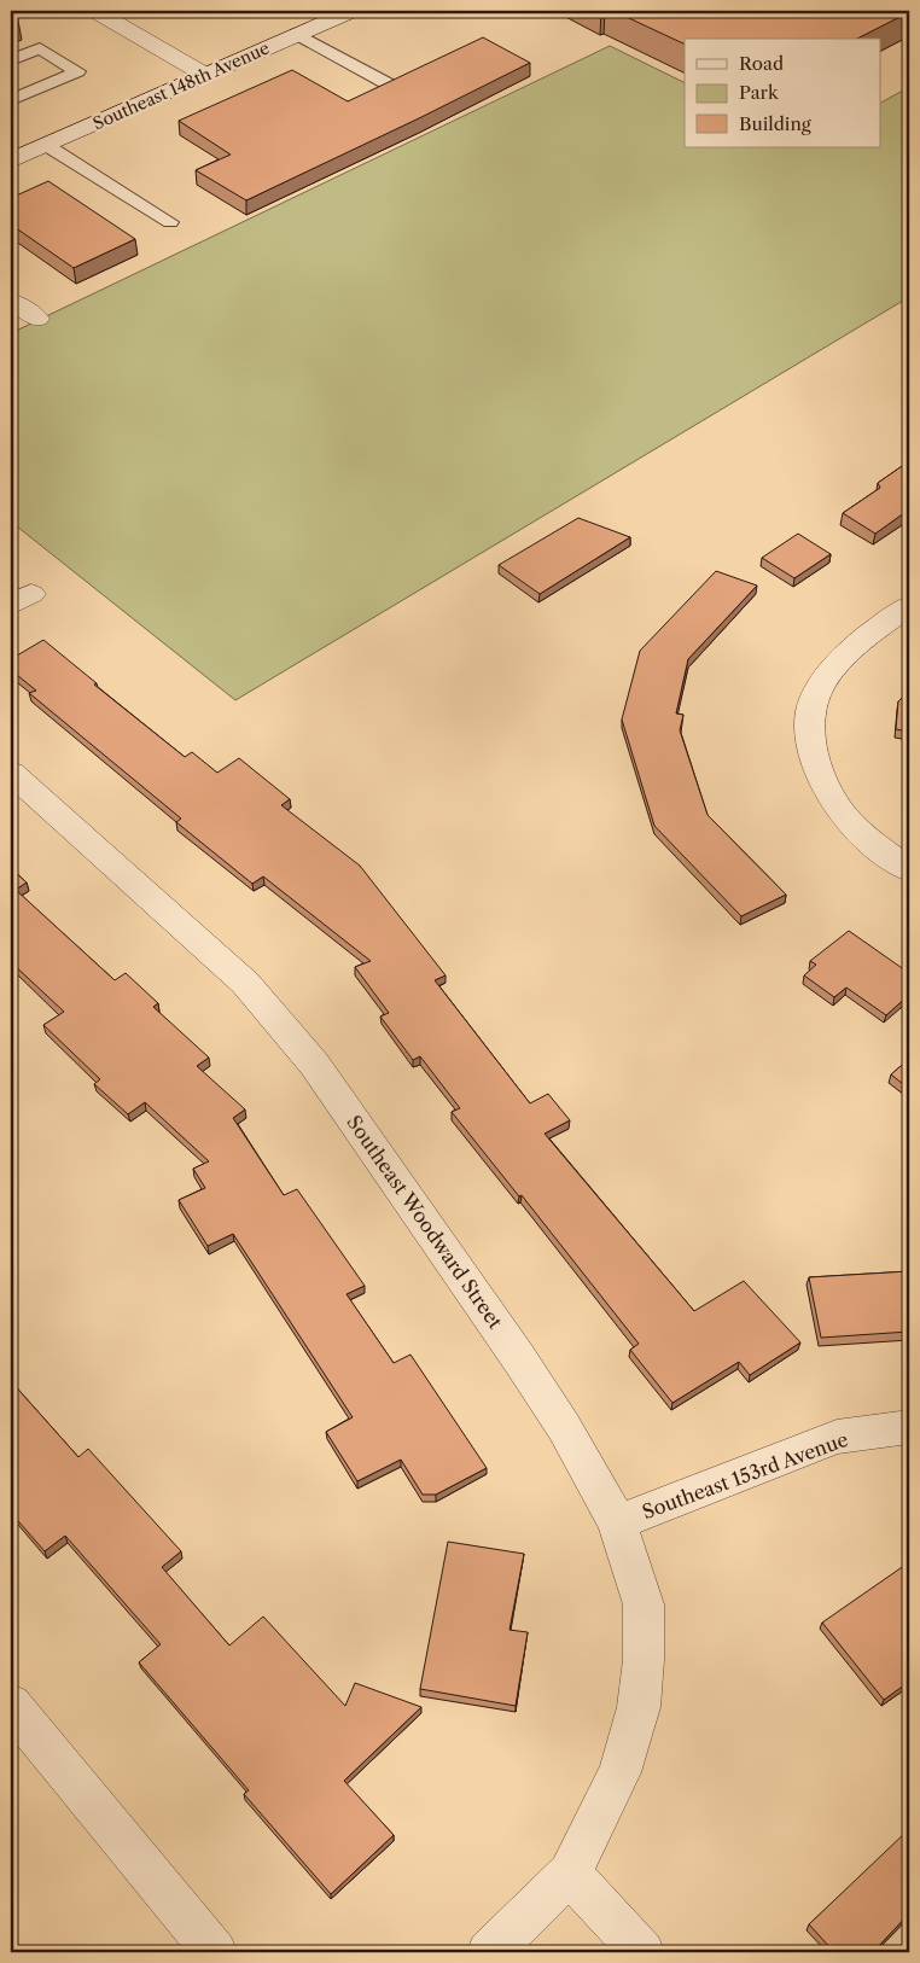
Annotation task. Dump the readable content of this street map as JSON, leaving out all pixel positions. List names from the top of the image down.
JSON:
{
  "streets": {
    "street": ["Southeast 148th Avenue", "Southeast Woodward Street", "Southeast 153rd Avenue"]
  },
  "crossings": [
    ["Southeast Woodward Street", "Southeast 153rd Avenue"]
  ],
  "legend": ["Road", "Park", "Building"]
}
